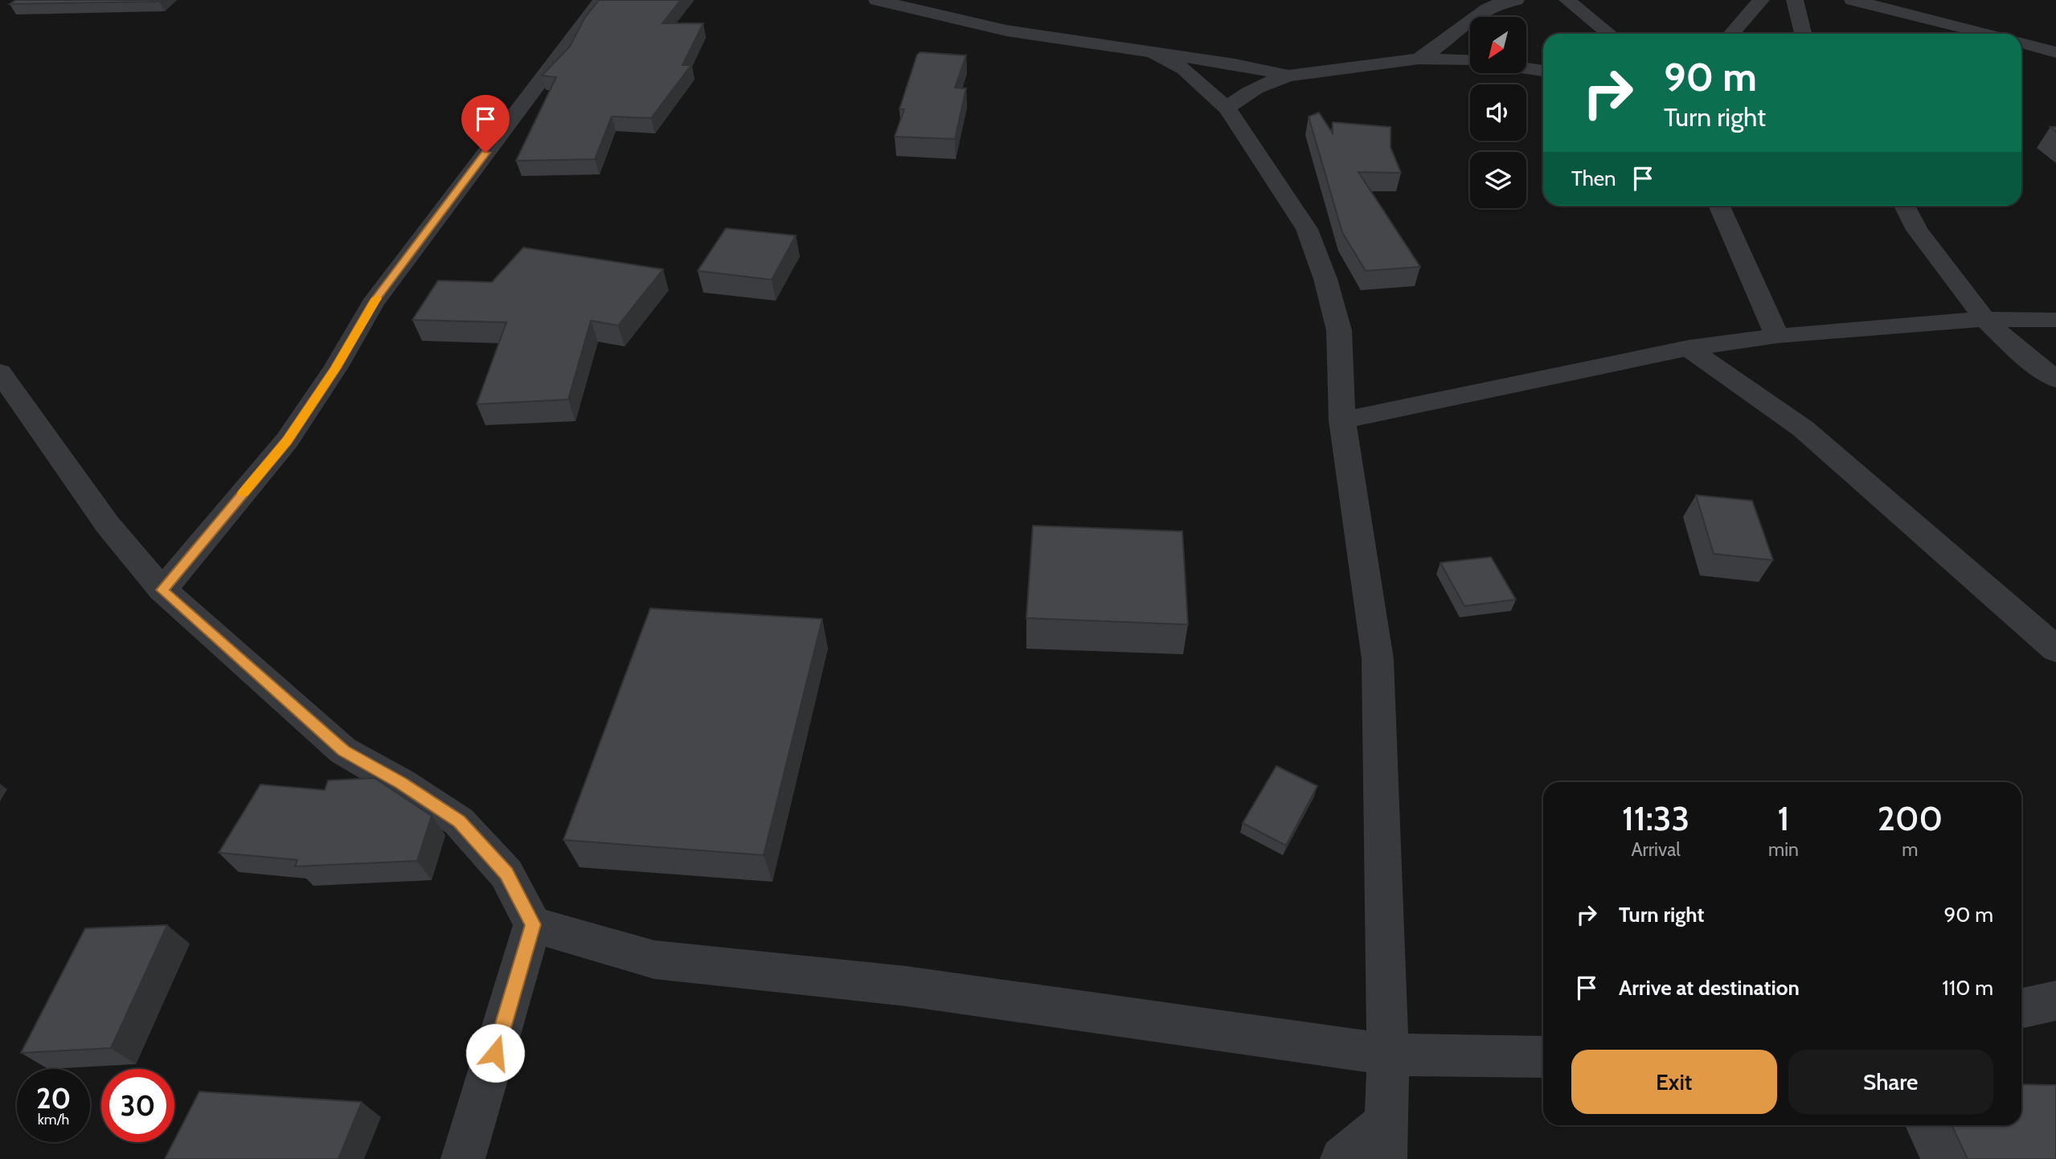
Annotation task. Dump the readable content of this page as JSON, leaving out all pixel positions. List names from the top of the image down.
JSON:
{
  "north": "bottom left",
  "page": {
    "turn": ["90 m", "Turn right"],
    "then": "Then",
    "eta": [
      "11:33",
      "Arrival",
      "1",
      "min",
      "200",
      "m"
    ],
    "list": [
      {
        "name": "Turn right",
        "value": "90 m"
      },
      {
        "name": "Arrive at destination",
        "value": "110 m"
      }
    ],
    "buttons": ["Exit", "Share"],
    "speed": "20 km/h",
    "limit": "30"
  }
}
